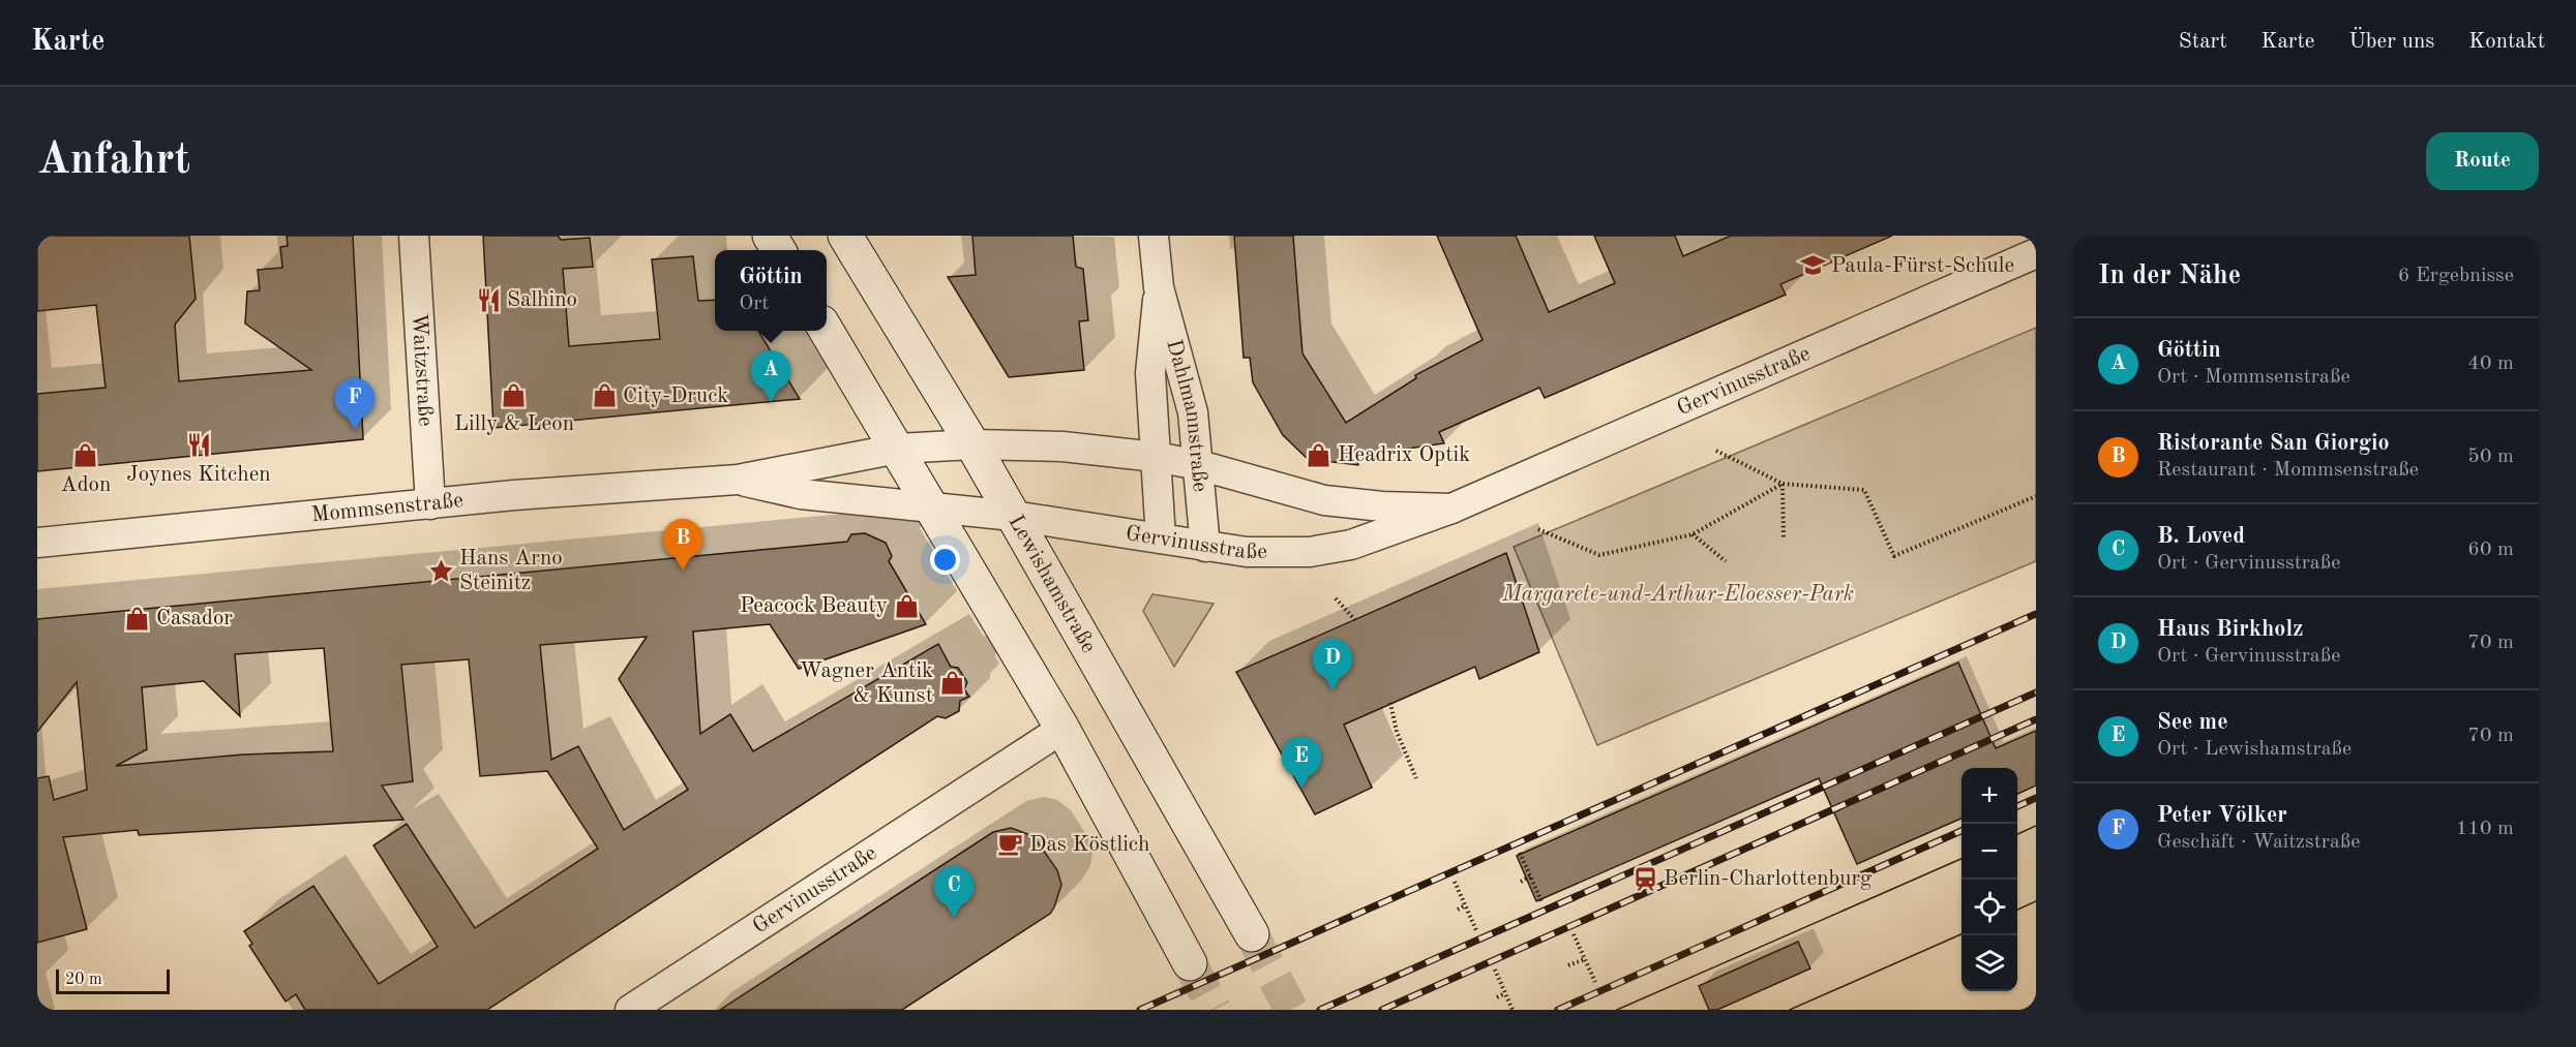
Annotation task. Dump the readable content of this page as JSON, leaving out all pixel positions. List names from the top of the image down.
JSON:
{
  "streets": {
    "main road": ["Lewishamstraße"],
    "street": [
      "Waitzstraße",
      "Gervinusstraße",
      "Dahlmannstraße",
      "Mommsenstraße"
    ]
  },
  "crossings": [
    ["Waitzstraße", "Mommsenstraße"],
    ["Gervinusstraße", "Dahlmannstraße"],
    ["Gervinusstraße", "Mommsenstraße"],
    ["Gervinusstraße", "Lewishamstraße"],
    ["Mommsenstraße", "Lewishamstraße"]
  ],
  "parks": ["Margarete-und-Arthur-Eloesser-Park"],
  "places": {
    "school or university": ["Paula-Fürst-Schule"],
    "restaurant": ["Salhino", "Joynes Kitchen"],
    "shop": [
      "Lilly & Leon",
      "City-Druck",
      "Headrix Optik",
      "Adon",
      "Peacock Beauty",
      "Casador",
      "Wagner Antik & Kunst"
    ],
    "place": ["Hans Arno Steinitz"],
    "cafe": ["Das Köstlich"],
    "station": ["Berlin-Charlottenburg"]
  },
  "scale_bar": "20 m",
  "page": {
    "header": "Karte",
    "nav": [
      "Start",
      "Karte",
      "Über uns",
      "Kontakt"
    ],
    "buttons": "Route",
    "title": "Anfahrt",
    "heading": ["In der Nähe", "6 Ergebnisse"],
    "popup": ["Göttin", "Ort"],
    "list": [
      {
        "mark": "A",
        "name": "Göttin",
        "note": "Ort · Mommsenstraße",
        "value": "40 m"
      },
      {
        "mark": "B",
        "name": "Ristorante San Giorgio",
        "note": "Restaurant · Mommsenstraße",
        "value": "50 m"
      },
      {
        "mark": "C",
        "name": "B. Loved",
        "note": "Ort · Gervinusstraße",
        "value": "60 m"
      },
      {
        "mark": "D",
        "name": "Haus Birkholz",
        "note": "Ort · Gervinusstraße",
        "value": "70 m"
      },
      {
        "mark": "E",
        "name": "See me",
        "note": "Ort · Lewishamstraße",
        "value": "70 m"
      },
      {
        "mark": "F",
        "name": "Peter Völker",
        "note": "Geschäft · Waitzstraße",
        "value": "110 m"
      }
    ],
    "pins": [
      "A",
      "F",
      "B",
      "D",
      "E",
      "C"
    ],
    "map_buttons": ["+", "−"],
    "scale": "20 m"
  }
}
